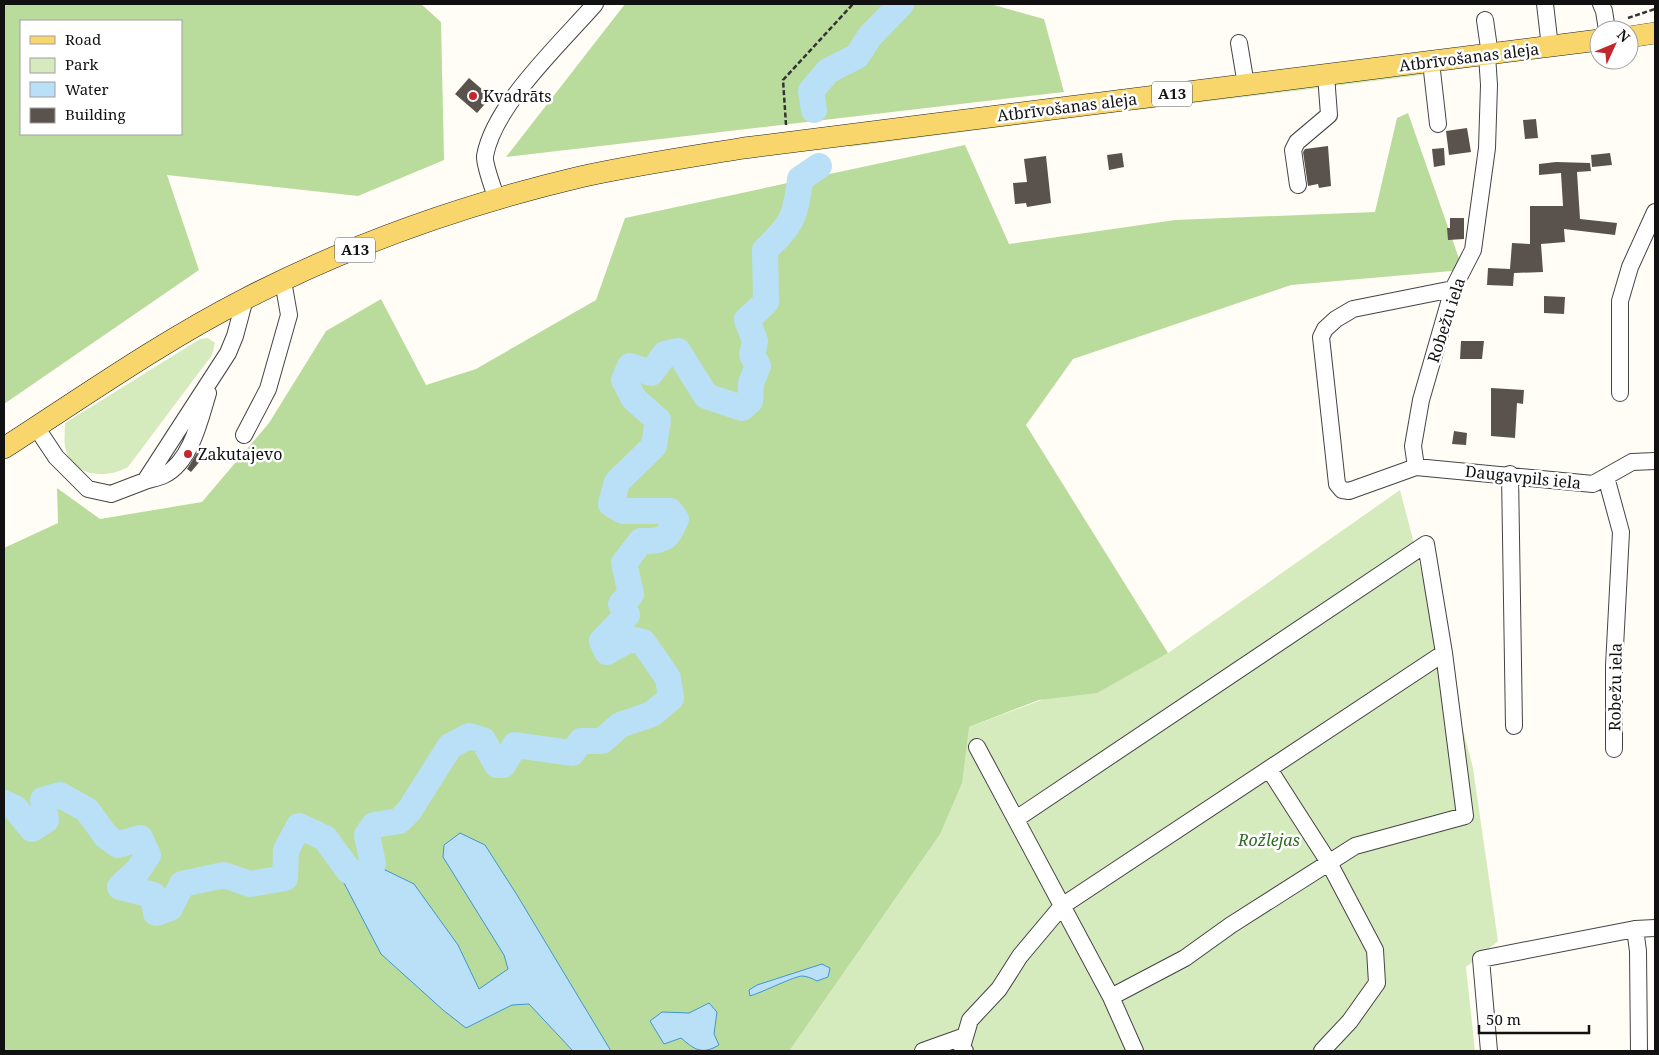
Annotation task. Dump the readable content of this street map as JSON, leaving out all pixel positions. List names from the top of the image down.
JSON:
{
  "streets": {
    "main road": ["Atbrīvošanas aleja", "A13"],
    "street": ["Robežu iela", "Daugavpils iela"]
  },
  "crossings": [
    ["Atbrīvošanas aleja", "A13"],
    ["Atbrīvošanas aleja", "Robežu iela"],
    ["Robežu iela", "Daugavpils iela"]
  ],
  "parks": ["Rožlejas"],
  "places": ["Kvadrāts", "Zakutajevo"],
  "legend": [
    "Road",
    "Park",
    "Water",
    "Building"
  ],
  "scale_bar": "50 m",
  "north": "top right"
}
